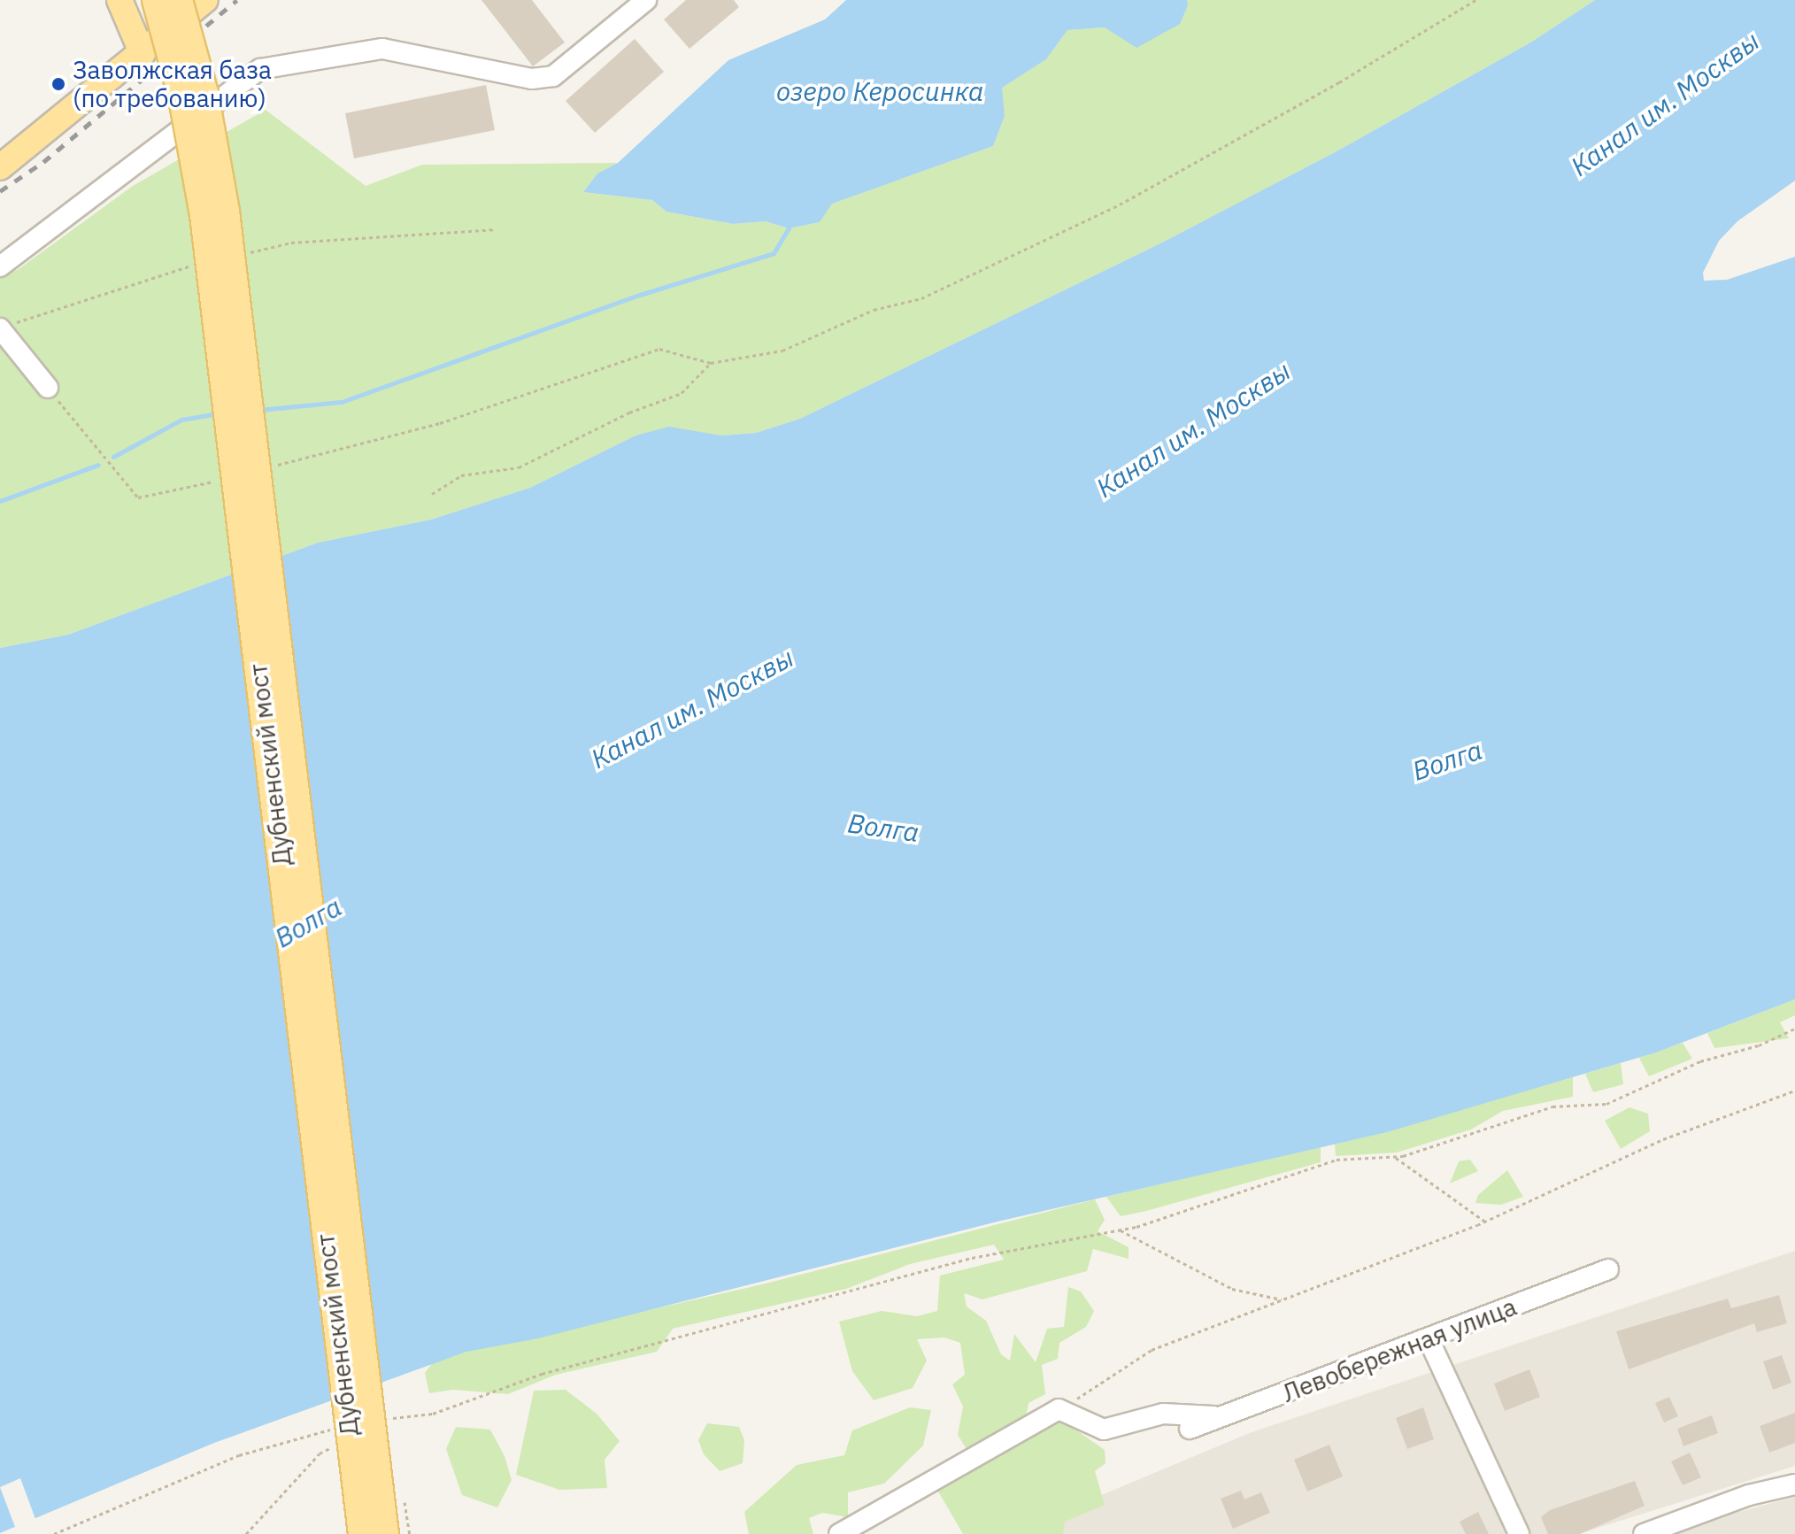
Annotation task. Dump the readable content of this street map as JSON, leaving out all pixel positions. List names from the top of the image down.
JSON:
{
  "streets": {
    "main road": ["Дубненский мост"],
    "street": ["Левобережная улица"]
  },
  "water": ["озеро Керосинка", "Канал им. Москвы", "Волга"],
  "places": ["Заволжская база (по требованию)"]
}
